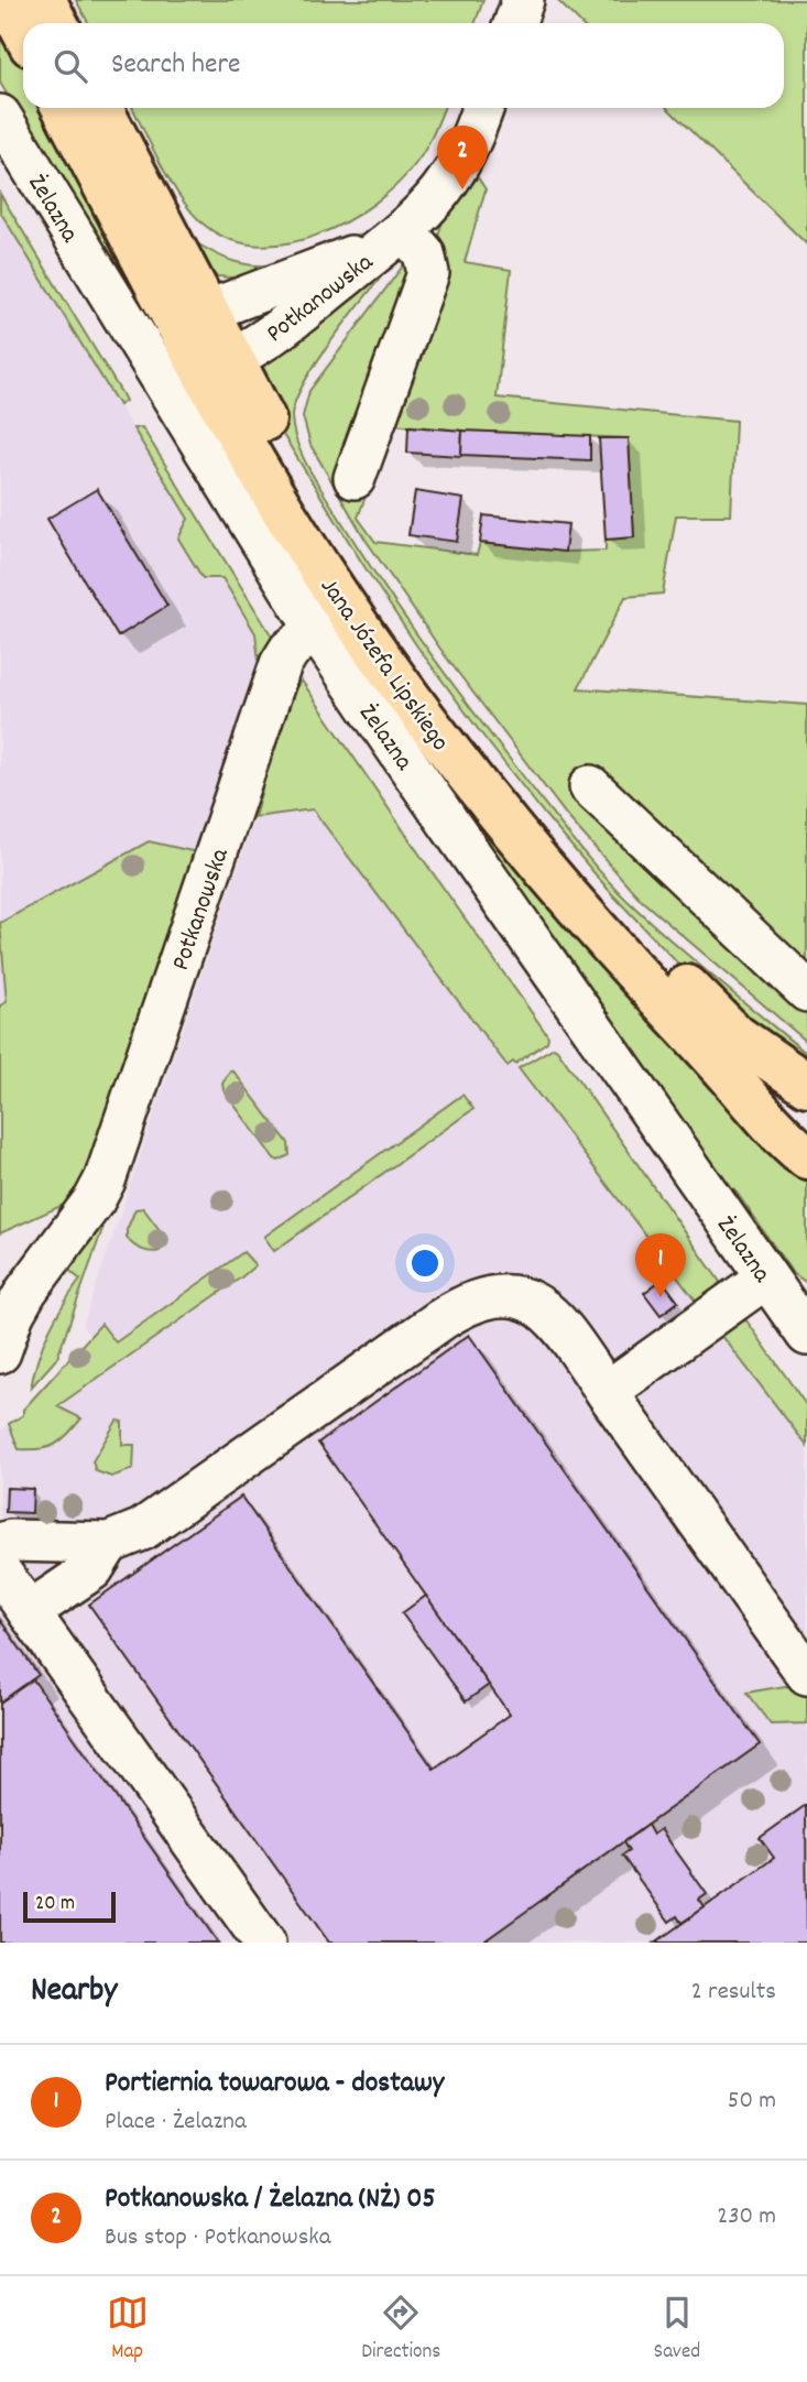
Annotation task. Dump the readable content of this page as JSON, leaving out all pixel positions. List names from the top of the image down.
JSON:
{
  "streets": {
    "main road": ["Jana Józefa Lipskiego"],
    "street": ["Żelazna", "Potkanowska"]
  },
  "crossings": [
    ["Żelazna", "Potkanowska"],
    ["Potkanowska", "Jana Józefa Lipskiego"]
  ],
  "scale_bar": "20 m",
  "page": {
    "search": "Search here",
    "pins": ["2", "1"],
    "scale": "20 m",
    "heading": ["Nearby", "2 results"],
    "list": [
      {
        "mark": "1",
        "name": "Portiernia towarowa - dostawy",
        "note": "Place · Żelazna",
        "value": "50 m"
      },
      {
        "mark": "2",
        "name": "Potkanowska / Żelazna (NŻ) 05",
        "note": "Bus stop · Potkanowska",
        "value": "230 m"
      }
    ],
    "nav": ["Map", "Directions", "Saved"]
  }
}
